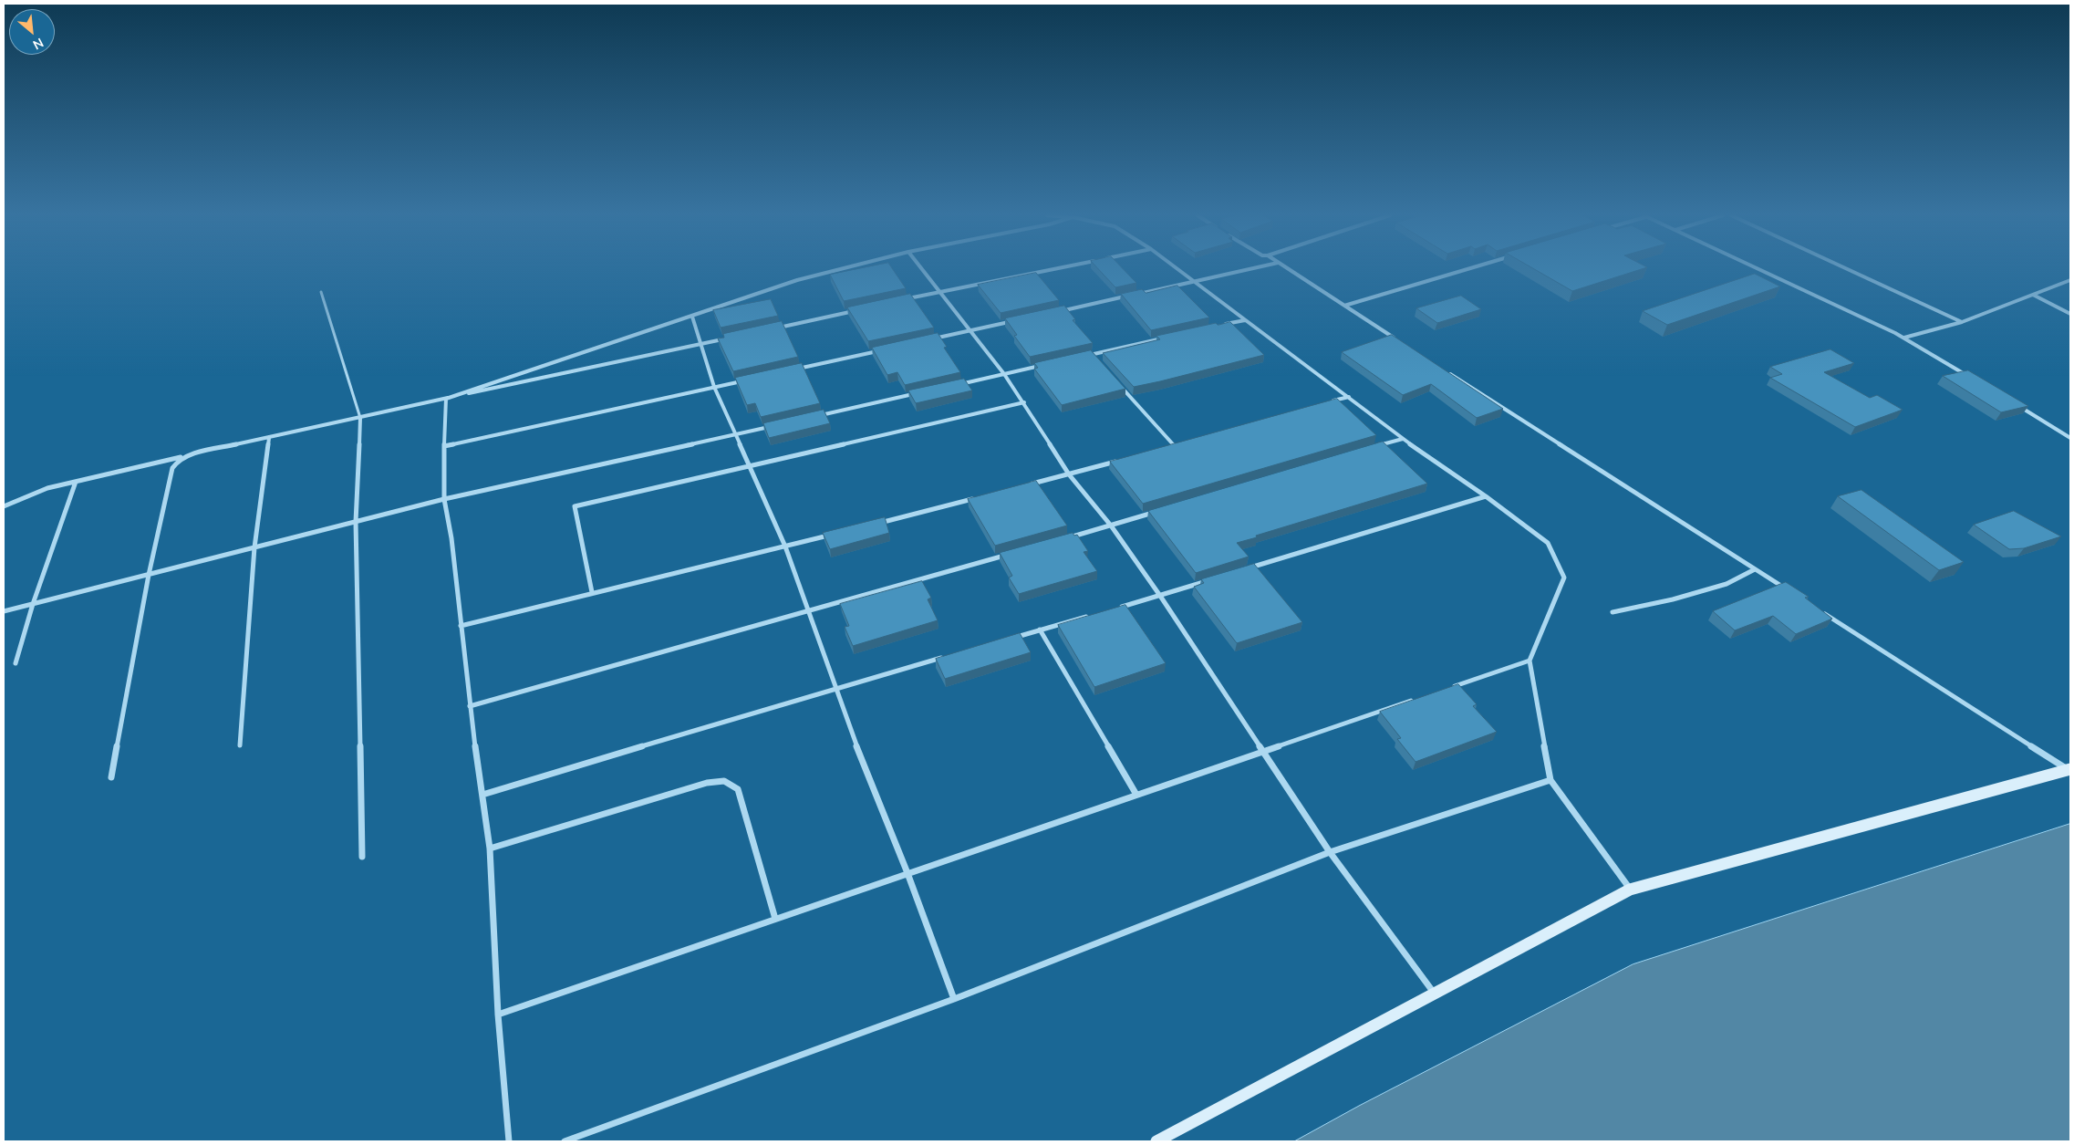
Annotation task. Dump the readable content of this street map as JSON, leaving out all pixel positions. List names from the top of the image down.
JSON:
{
  "north": "bottom right"
}
